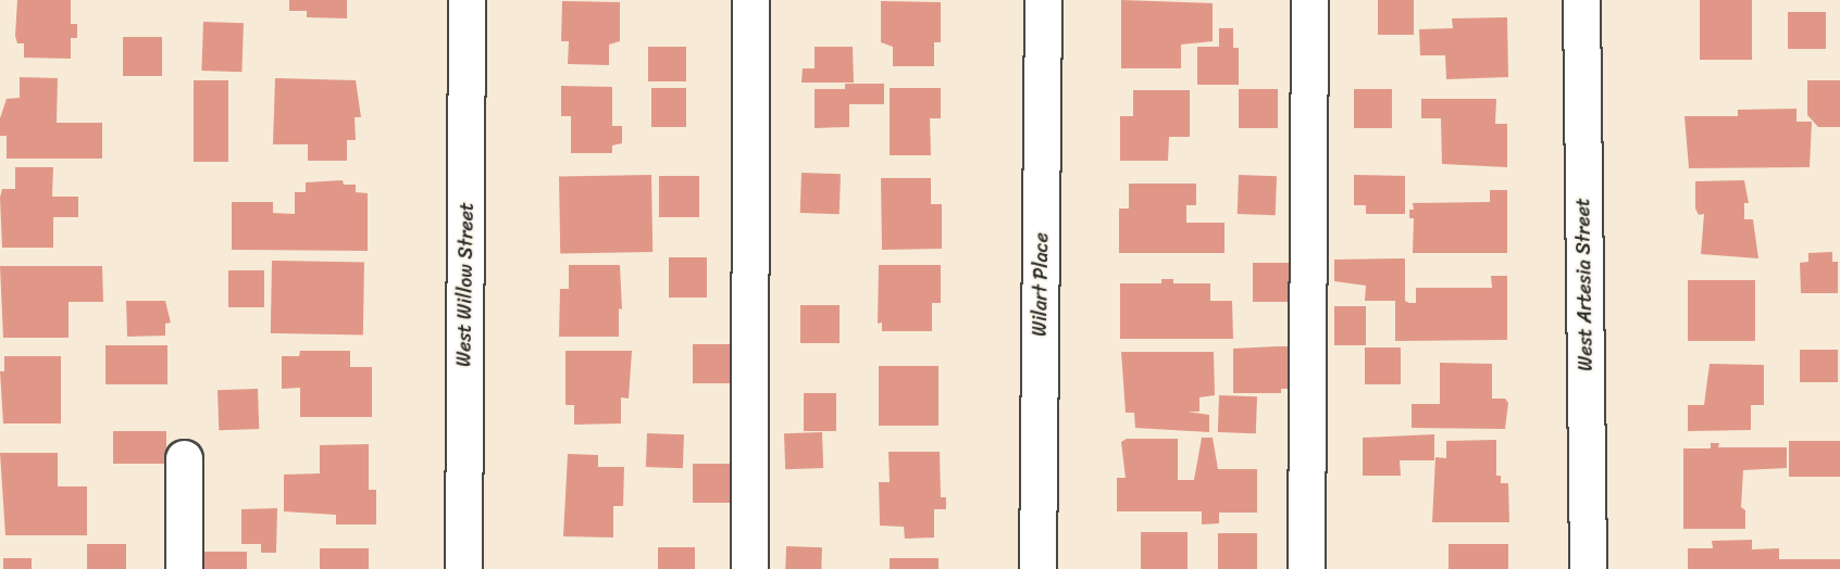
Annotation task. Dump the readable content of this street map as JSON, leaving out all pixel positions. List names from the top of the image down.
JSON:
{
  "streets": {
    "street": ["West Willow Street", "Wilart Place", "West Artesia Street"]
  }
}
